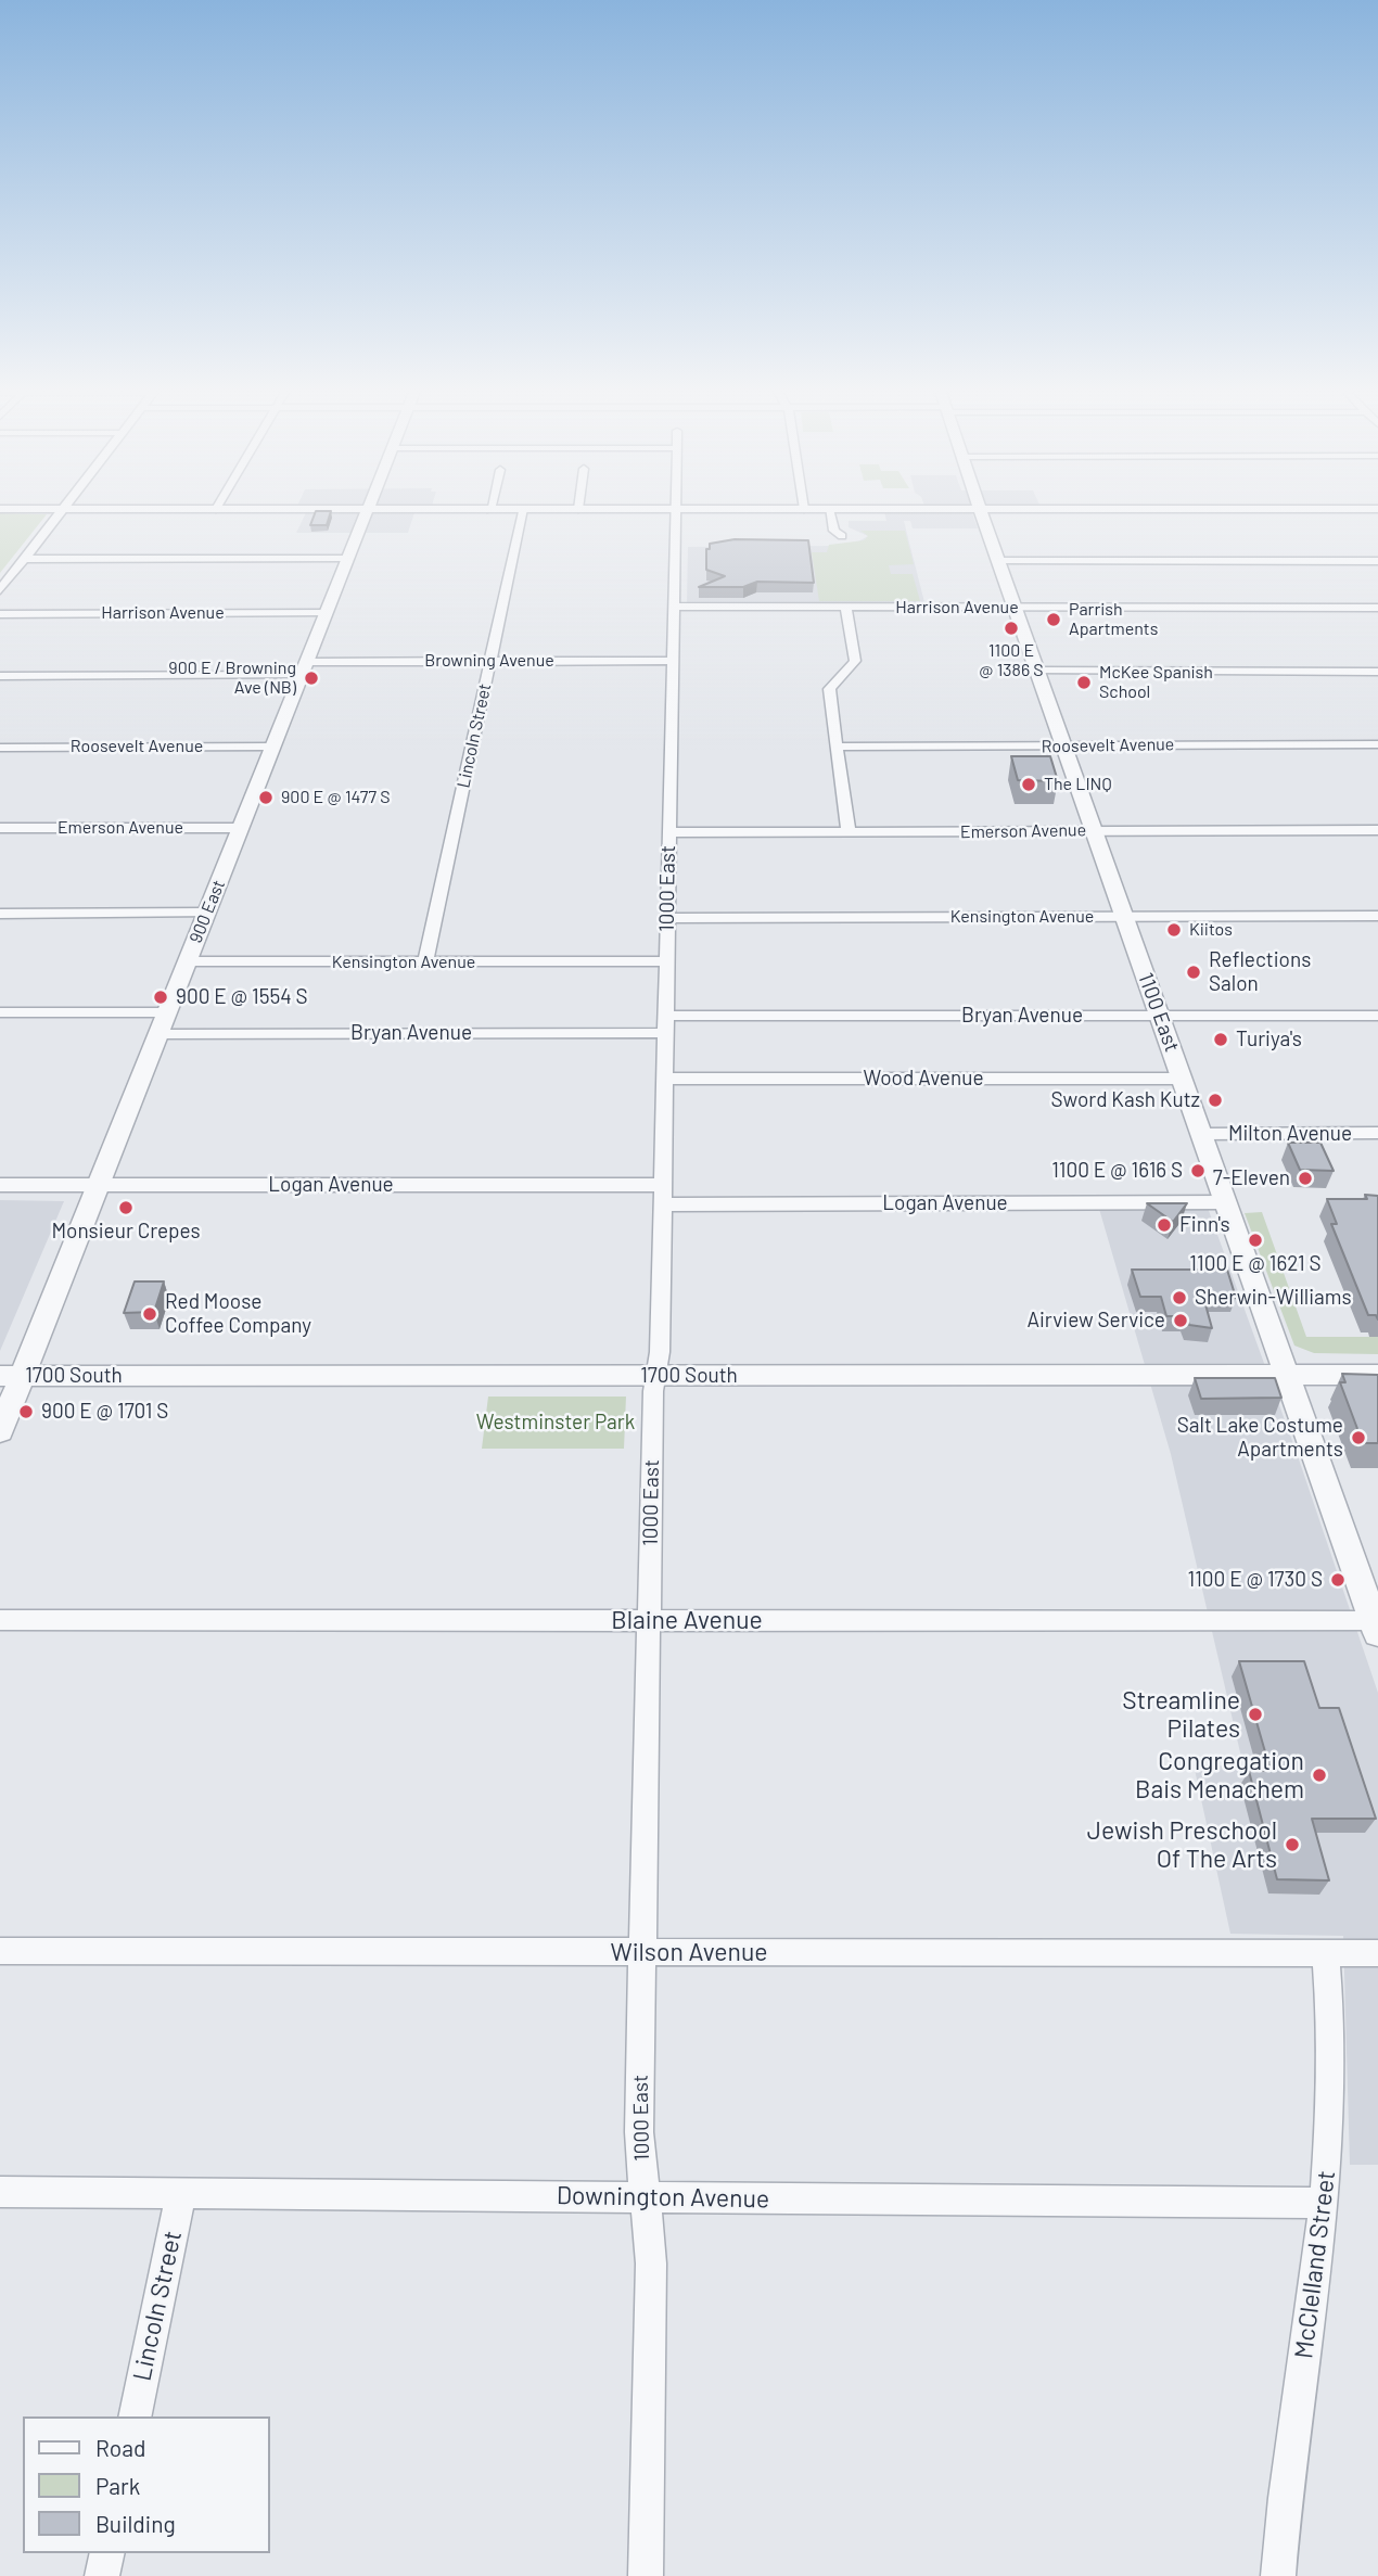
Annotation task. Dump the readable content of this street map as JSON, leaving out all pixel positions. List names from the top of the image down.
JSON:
{
  "streets": {
    "street": [
      "Harrison Avenue",
      "Browning Avenue",
      "Lincoln Street",
      "Roosevelt Avenue",
      "Emerson Avenue",
      "1000 East",
      "900 East",
      "Kensington Avenue",
      "1100 East",
      "Bryan Avenue",
      "Wood Avenue",
      "Milton Avenue",
      "Logan Avenue",
      "1700 South",
      "Blaine Avenue",
      "Wilson Avenue",
      "Downington Avenue",
      "McClelland Street"
    ]
  },
  "crossings": [
    ["Harrison Avenue", "1000 East"],
    ["Harrison Avenue", "900 East"],
    ["Harrison Avenue", "1100 East"],
    ["Browning Avenue", "Lincoln Street"],
    ["Browning Avenue", "1000 East"],
    ["Browning Avenue", "900 East"],
    ["Lincoln Street", "Kensington Avenue"],
    ["Lincoln Street", "Downington Avenue"],
    ["Roosevelt Avenue", "900 East"],
    ["Roosevelt Avenue", "1100 East"],
    ["Emerson Avenue", "1000 East"],
    ["Emerson Avenue", "900 East"],
    ["Emerson Avenue", "1100 East"],
    ["1000 East", "Kensington Avenue"],
    ["1000 East", "Bryan Avenue"],
    ["1000 East", "Wood Avenue"],
    ["1000 East", "Logan Avenue"],
    ["1000 East", "1700 South"],
    ["1000 East", "Blaine Avenue"],
    ["1000 East", "Wilson Avenue"],
    ["1000 East", "Downington Avenue"],
    ["900 East", "Kensington Avenue"],
    ["900 East", "Bryan Avenue"],
    ["900 East", "Logan Avenue"],
    ["900 East", "1700 South"],
    ["Kensington Avenue", "1100 East"],
    ["1100 East", "Bryan Avenue"],
    ["1100 East", "Wood Avenue"],
    ["1100 East", "Milton Avenue"],
    ["1100 East", "Logan Avenue"],
    ["1100 East", "1700 South"],
    ["1100 East", "Blaine Avenue"],
    ["Wilson Avenue", "McClelland Street"],
    ["Downington Avenue", "McClelland Street"]
  ],
  "parks": ["Westminster Park"],
  "places": [
    "Parrish Apartments",
    "1100 E @ 1386 S",
    "900 E / Browning Ave (NB)",
    "McKee Spanish School",
    "The LINQ",
    "900 E @ 1477 S",
    "Kiitos",
    "Reflections Salon",
    "900 E @ 1554 S",
    "Turiya's",
    "Sword Kash Kutz",
    "1100 E @ 1616 S",
    "7-Eleven",
    "Monsieur Crepes",
    "Finn's",
    "1100 E @ 1621 S",
    "Sherwin-Williams",
    "Red Moose Coffee Company",
    "Airview Service",
    "900 E @ 1701 S",
    "Salt Lake Costume Apartments",
    "1100 E @ 1730 S",
    "Streamline Pilates",
    "Congregation Bais Menachem",
    "Jewish Preschool Of The Arts"
  ],
  "legend": ["Road", "Park", "Building"]
}
